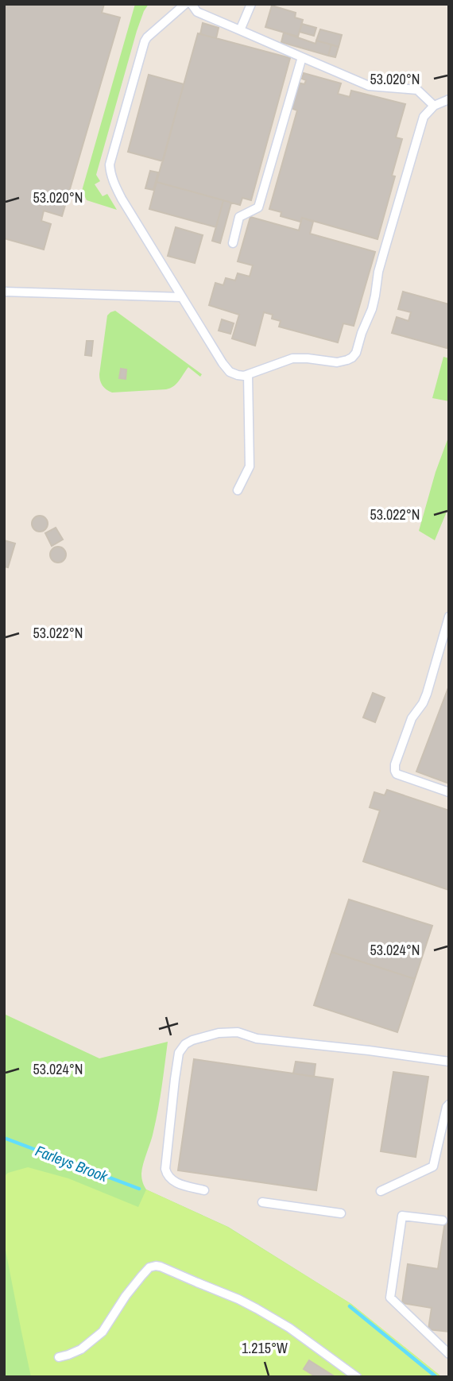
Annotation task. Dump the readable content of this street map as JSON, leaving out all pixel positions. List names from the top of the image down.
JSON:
{
  "water": ["Farleys Brook"],
  "coordinates": [
    "53.020°N",
    "53.022°N",
    "53.024°N",
    "1.215°W"
  ]
}
